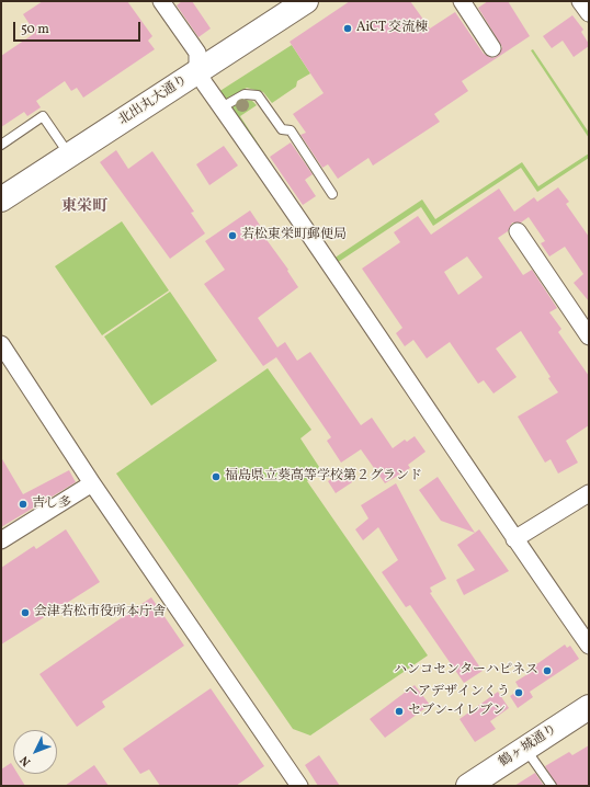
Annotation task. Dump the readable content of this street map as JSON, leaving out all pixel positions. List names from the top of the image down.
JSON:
{
  "streets": {
    "main road": ["北出丸大通り", "鶴ヶ城通り"]
  },
  "districts": ["東栄町"],
  "places": [
    "AiCT 交流棟",
    "若松東栄町郵便局",
    "福島県立葵高等学校第２グランド",
    "吉し多",
    "会津若松市役所本庁舎",
    "ハンコセンターハピネス",
    "ヘアデザインくう",
    "セブン-イレブン"
  ],
  "scale_bar": "50 m",
  "north": "bottom left"
}
